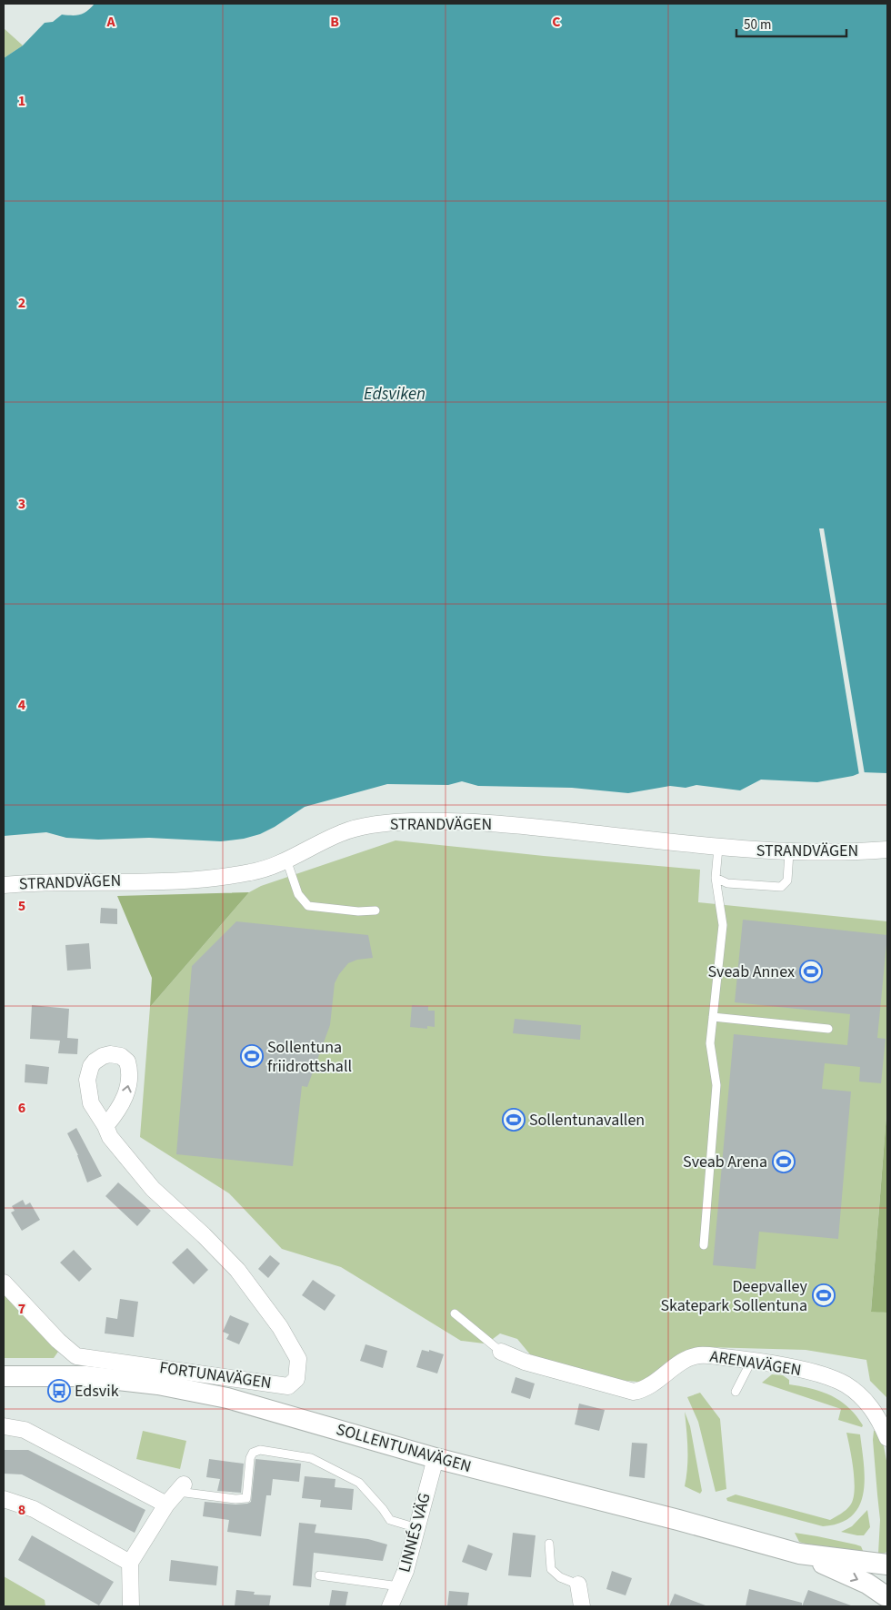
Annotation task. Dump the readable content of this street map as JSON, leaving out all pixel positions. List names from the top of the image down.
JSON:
{
  "streets": {
    "street": [
      "STRANDVÄGEN",
      "ARENAVÄGEN",
      "FORTUNAVÄGEN",
      "SOLLENTUNAVÄGEN",
      "LINNÉS VÄG"
    ]
  },
  "crossings": [
    ["SOLLENTUNAVÄGEN", "LINNÉS VÄG"]
  ],
  "water": ["Edsviken"],
  "places": {
    "sports": [
      "Sveab Annex",
      "Sollentuna friidrottshall",
      "Sollentunavallen",
      "Sveab Arena",
      "Deepvalley Skatepark Sollentuna"
    ],
    "bus stop": ["Edsvik"]
  },
  "scale_bar": "50 m",
  "grid": {
    "columns": ["A", "B", "C"],
    "rows": [
      "1",
      "2",
      "3",
      "4",
      "5",
      "6",
      "7",
      "8"
    ]
  }
}
